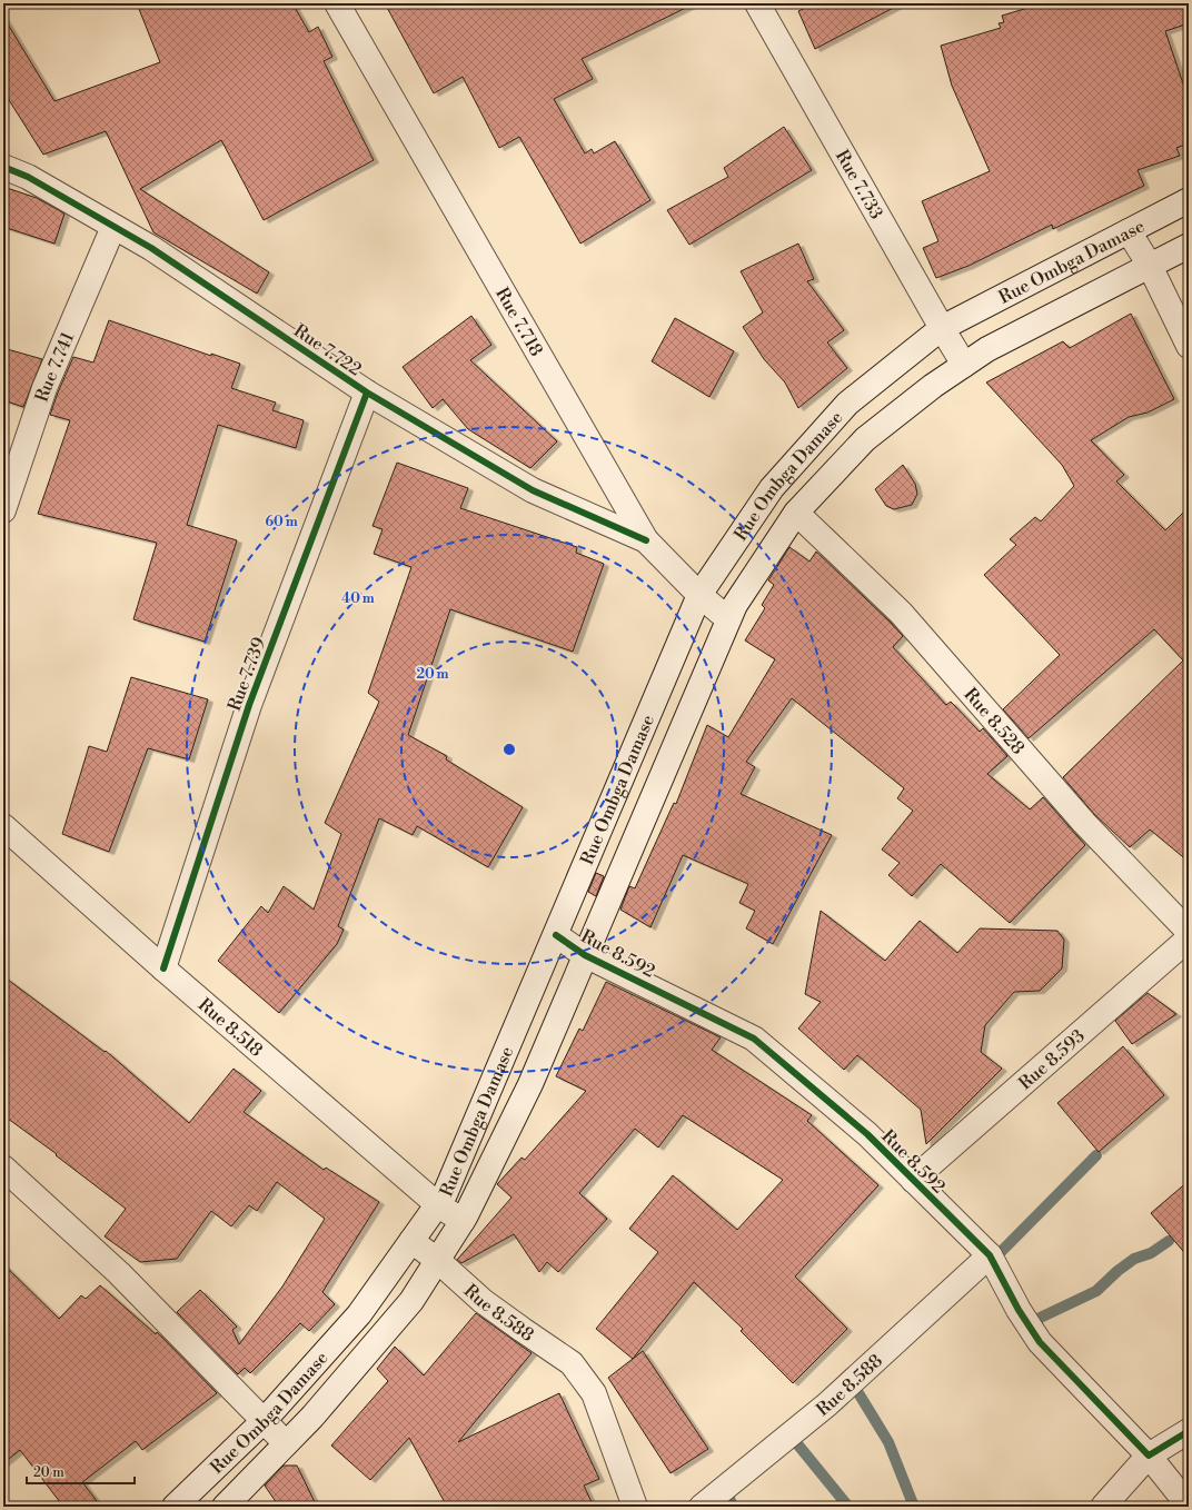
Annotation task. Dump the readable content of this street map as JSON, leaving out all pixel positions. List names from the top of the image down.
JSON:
{
  "streets": {
    "street": [
      "Rue 7.733",
      "Rue Ombga Damase",
      "Rue 7.718",
      "Rue 7.722",
      "Rue 7.741",
      "Rue 7.739",
      "Rue 8.528",
      "Rue 8.592",
      "Rue 8.518",
      "Rue 8.593",
      "Rue 8.588"
    ]
  },
  "crossings": [
    ["Rue 7.733", "Rue Ombga Damase"],
    ["Rue Ombga Damase", "Rue 7.718"],
    ["Rue Ombga Damase", "Rue 8.528"],
    ["Rue Ombga Damase", "Rue 8.592"],
    ["Rue Ombga Damase", "Rue 8.518"],
    ["Rue Ombga Damase", "Rue 8.588"],
    ["Rue 7.718", "Rue 7.722"],
    ["Rue 7.722", "Rue 7.741"],
    ["Rue 7.722", "Rue 7.739"],
    ["Rue 7.739", "Rue 8.518"],
    ["Rue 8.592", "Rue 8.593"],
    ["Rue 8.592", "Rue 8.588"]
  ],
  "scale_bar": "20 m",
  "rings": ["60 m", "40 m", "20 m"]
}
